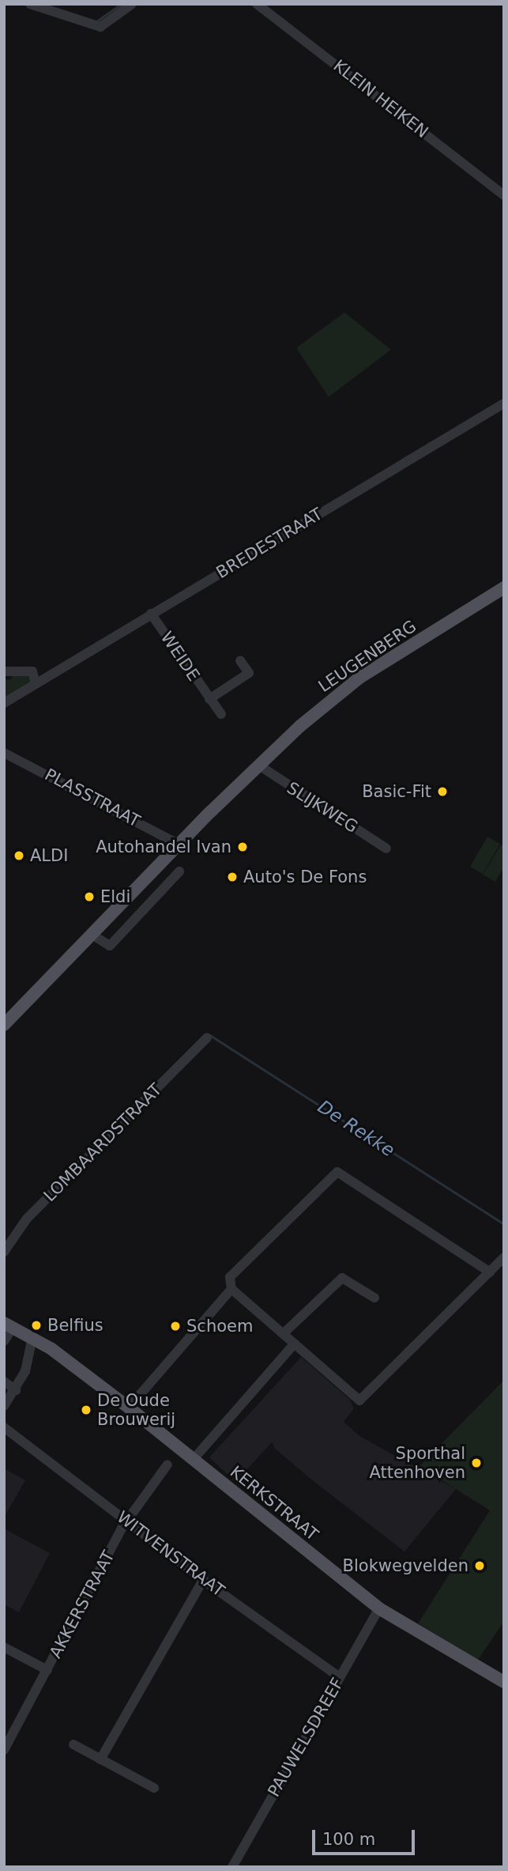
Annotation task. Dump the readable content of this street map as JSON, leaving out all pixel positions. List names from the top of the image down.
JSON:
{
  "streets": {
    "main road": ["LEUGENBERG", "KERKSTRAAT"],
    "street": [
      "KLEIN HEIKEN",
      "BREDESTRAAT",
      "WEIDE",
      "PLASSTRAAT",
      "SLIJKWEG",
      "LOMBAARDSTRAAT",
      "WITVENSTRAAT",
      "AKKERSTRAAT",
      "PAUWELSDREEF"
    ]
  },
  "crossings": [
    ["BREDESTRAAT", "WEIDE"],
    ["LEUGENBERG", "PLASSTRAAT"],
    ["LEUGENBERG", "SLIJKWEG"],
    ["KERKSTRAAT", "PAUWELSDREEF"],
    ["WITVENSTRAAT", "AKKERSTRAAT"],
    ["WITVENSTRAAT", "PAUWELSDREEF"]
  ],
  "water": ["De Rekke"],
  "places": [
    "Basic-Fit",
    "Autohandel Ivan",
    "ALDI",
    "Auto's De Fons",
    "Eldi",
    "Belfius",
    "Schoem",
    "De Oude Brouwerij",
    "Sporthal Attenhoven",
    "Blokwegvelden"
  ],
  "scale_bar": "100 m"
}
